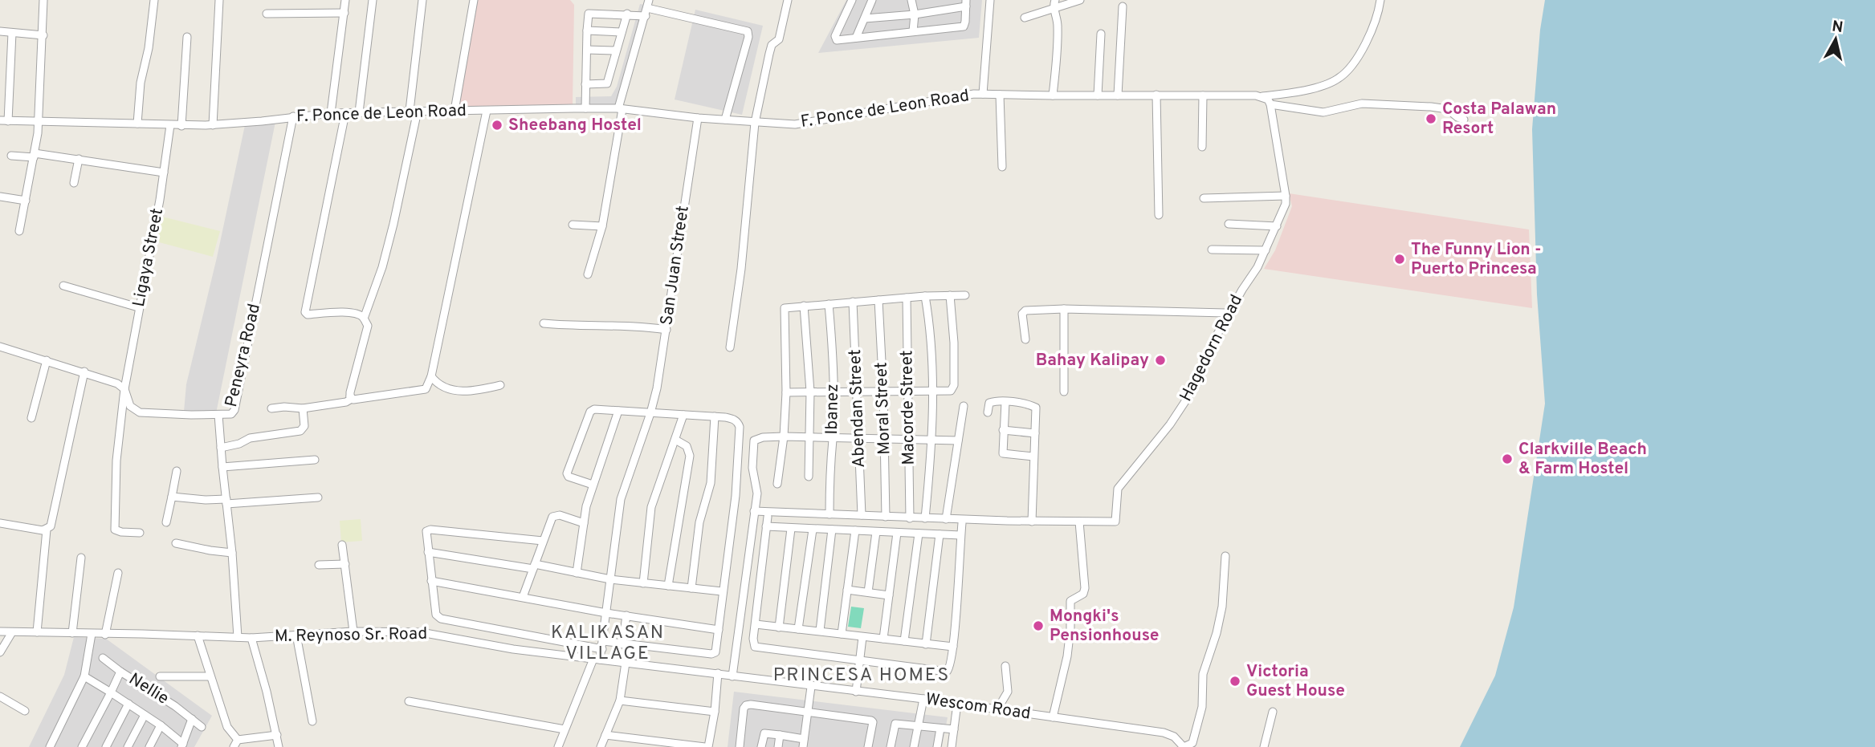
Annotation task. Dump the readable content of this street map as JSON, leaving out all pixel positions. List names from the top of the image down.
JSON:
{
  "streets": {
    "street": [
      "F. Ponce de Leon Road",
      "Ligaya Street",
      "San Juan Street",
      "Hagedorn Road",
      "Peneyra Road",
      "Macorde Street",
      "Abendan Street",
      "Moral Street",
      "Ibanez",
      "M. Reynoso Sr. Road",
      "Nellie",
      "Wescom Road"
    ]
  },
  "crossings": [
    ["F. Ponce de Leon Road", "Ligaya Street"],
    ["F. Ponce de Leon Road", "San Juan Street"],
    ["F. Ponce de Leon Road", "Hagedorn Road"],
    ["F. Ponce de Leon Road", "Peneyra Road"],
    ["Ligaya Street", "Peneyra Road"],
    ["San Juan Street", "M. Reynoso Sr. Road"],
    ["M. Reynoso Sr. Road", "Wescom Road"]
  ],
  "districts": ["KALIKASAN VILLAGE", "PRINCESA HOMES"],
  "places": [
    "Costa Palawan Resort",
    "Sheebang Hostel",
    "The Funny Lion - Puerto Princesa",
    "Bahay Kalipay",
    "Clarkville Beach & Farm Hostel",
    "Mongki's Pensionhouse",
    "Victoria Guest House"
  ],
  "north": "top"
}
